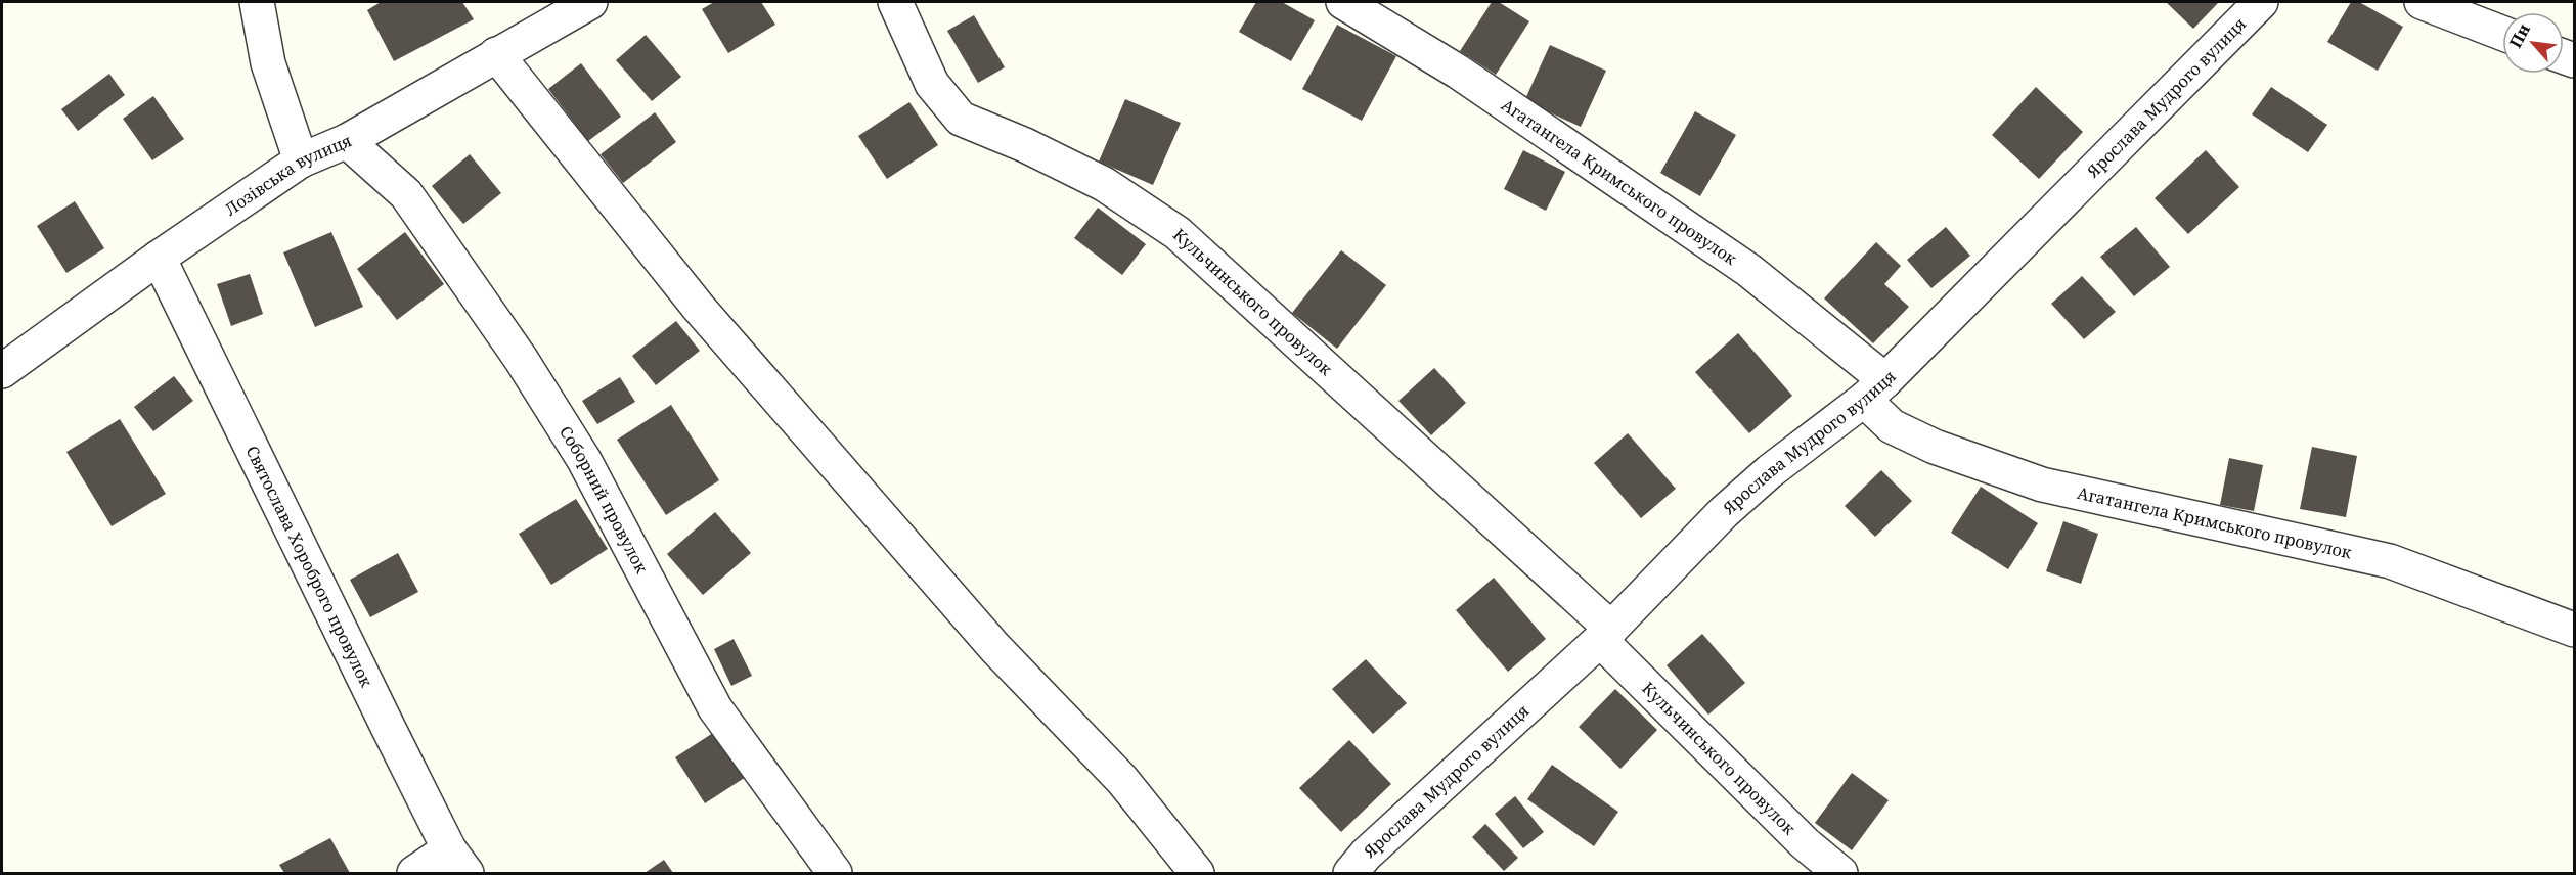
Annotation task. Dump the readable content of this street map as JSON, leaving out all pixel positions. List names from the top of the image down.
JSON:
{
  "streets": {
    "street": [
      "Ярослава Мудрого вулиця",
      "Лозівська вулиця",
      "Агатангела Кримського провулок",
      "Кульчинського провулок",
      "Соборний провулок",
      "Святослава Хороброго провулок"
    ]
  },
  "crossings": [
    ["Ярослава Мудрого вулиця", "Агатангела Кримського провулок"],
    ["Ярослава Мудрого вулиця", "Кульчинського провулок"],
    ["Лозівська вулиця", "Соборний провулок"],
    ["Лозівська вулиця", "Святослава Хороброго провулок"]
  ],
  "north": "top left"
}
